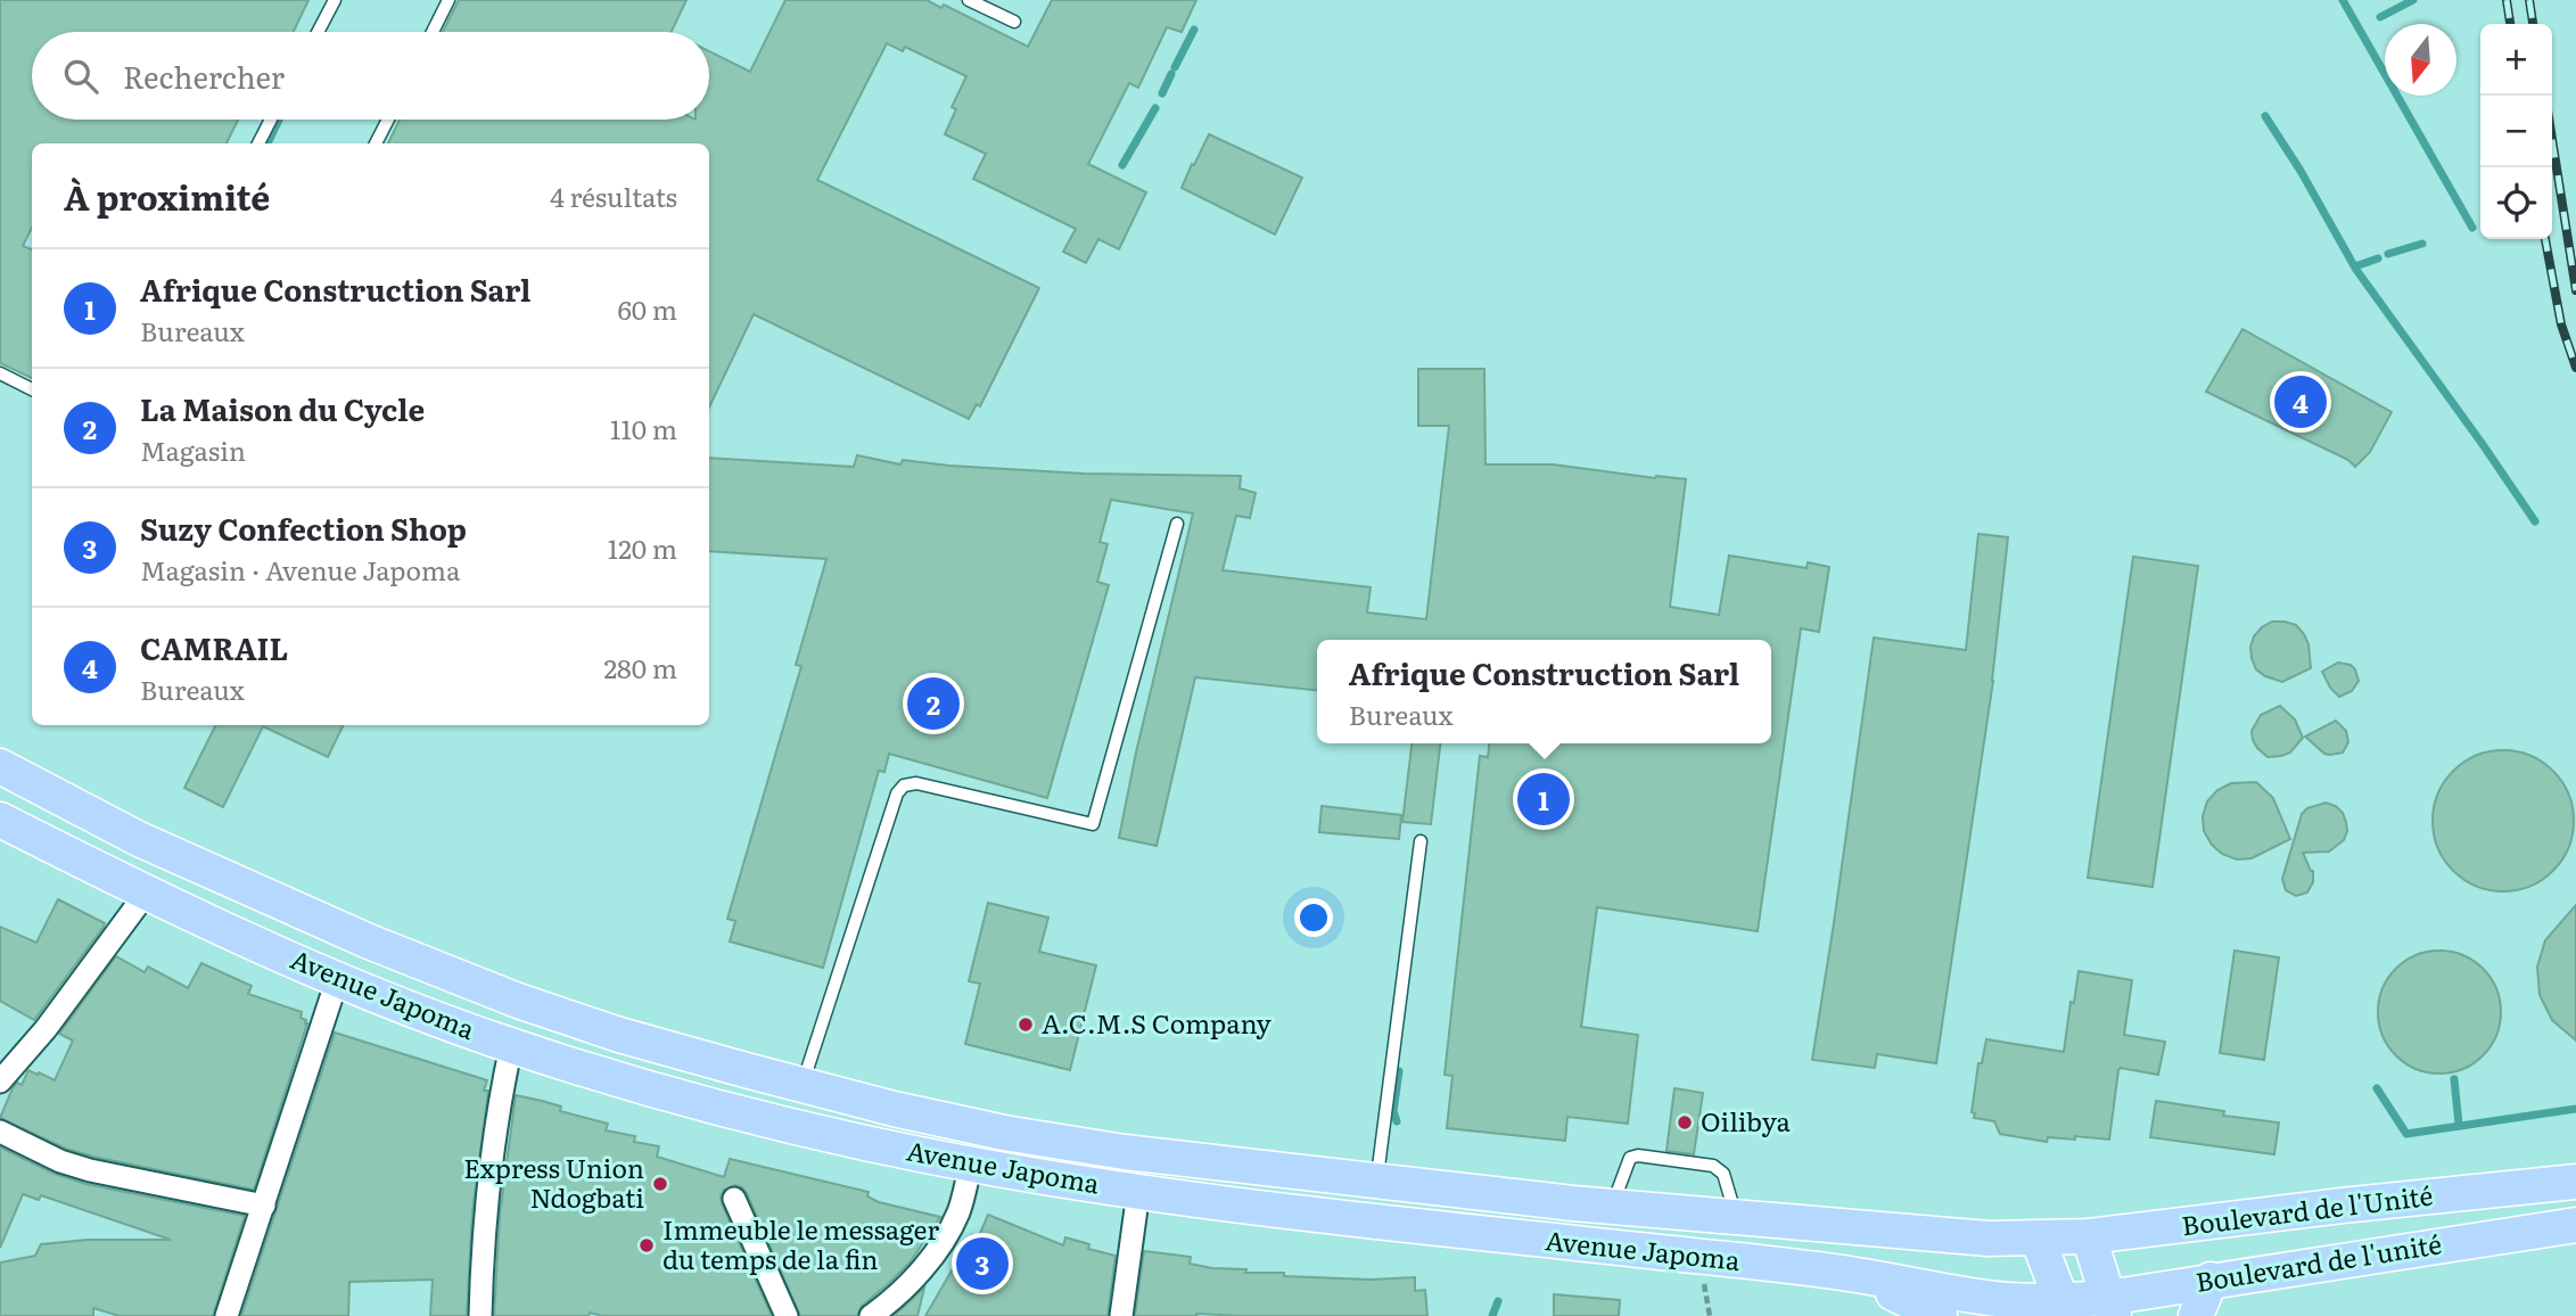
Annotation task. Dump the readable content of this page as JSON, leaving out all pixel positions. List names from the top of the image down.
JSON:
{
  "streets": {
    "main road": ["Avenue Japoma", "Boulevard de l'Unité", "Boulevard de l'unité"]
  },
  "crossings": [
    ["Avenue Japoma", "Boulevard de l'Unité"],
    ["Avenue Japoma", "Boulevard de l'unité"]
  ],
  "places": [
    "A.C.M.S Company",
    "Oilibya",
    "Express Union Ndogbati",
    "Immeuble le messager du temps de la fin"
  ],
  "north": "bottom",
  "page": {
    "map_buttons": ["+", "−"],
    "search": "Rechercher",
    "heading": ["À proximité", "4 résultats"],
    "list": [
      {
        "mark": "1",
        "name": "Afrique Construction Sarl",
        "note": "Bureaux",
        "value": "60 m"
      },
      {
        "mark": "2",
        "name": "La Maison du Cycle",
        "note": "Magasin",
        "value": "110 m"
      },
      {
        "mark": "3",
        "name": "Suzy Confection Shop",
        "note": "Magasin · Avenue Japoma",
        "value": "120 m"
      },
      {
        "mark": "4",
        "name": "CAMRAIL",
        "note": "Bureaux",
        "value": "280 m"
      }
    ],
    "pins": [
      "4",
      "2",
      "1",
      "3"
    ],
    "popup": ["Afrique Construction Sarl", "Bureaux"]
  }
}
